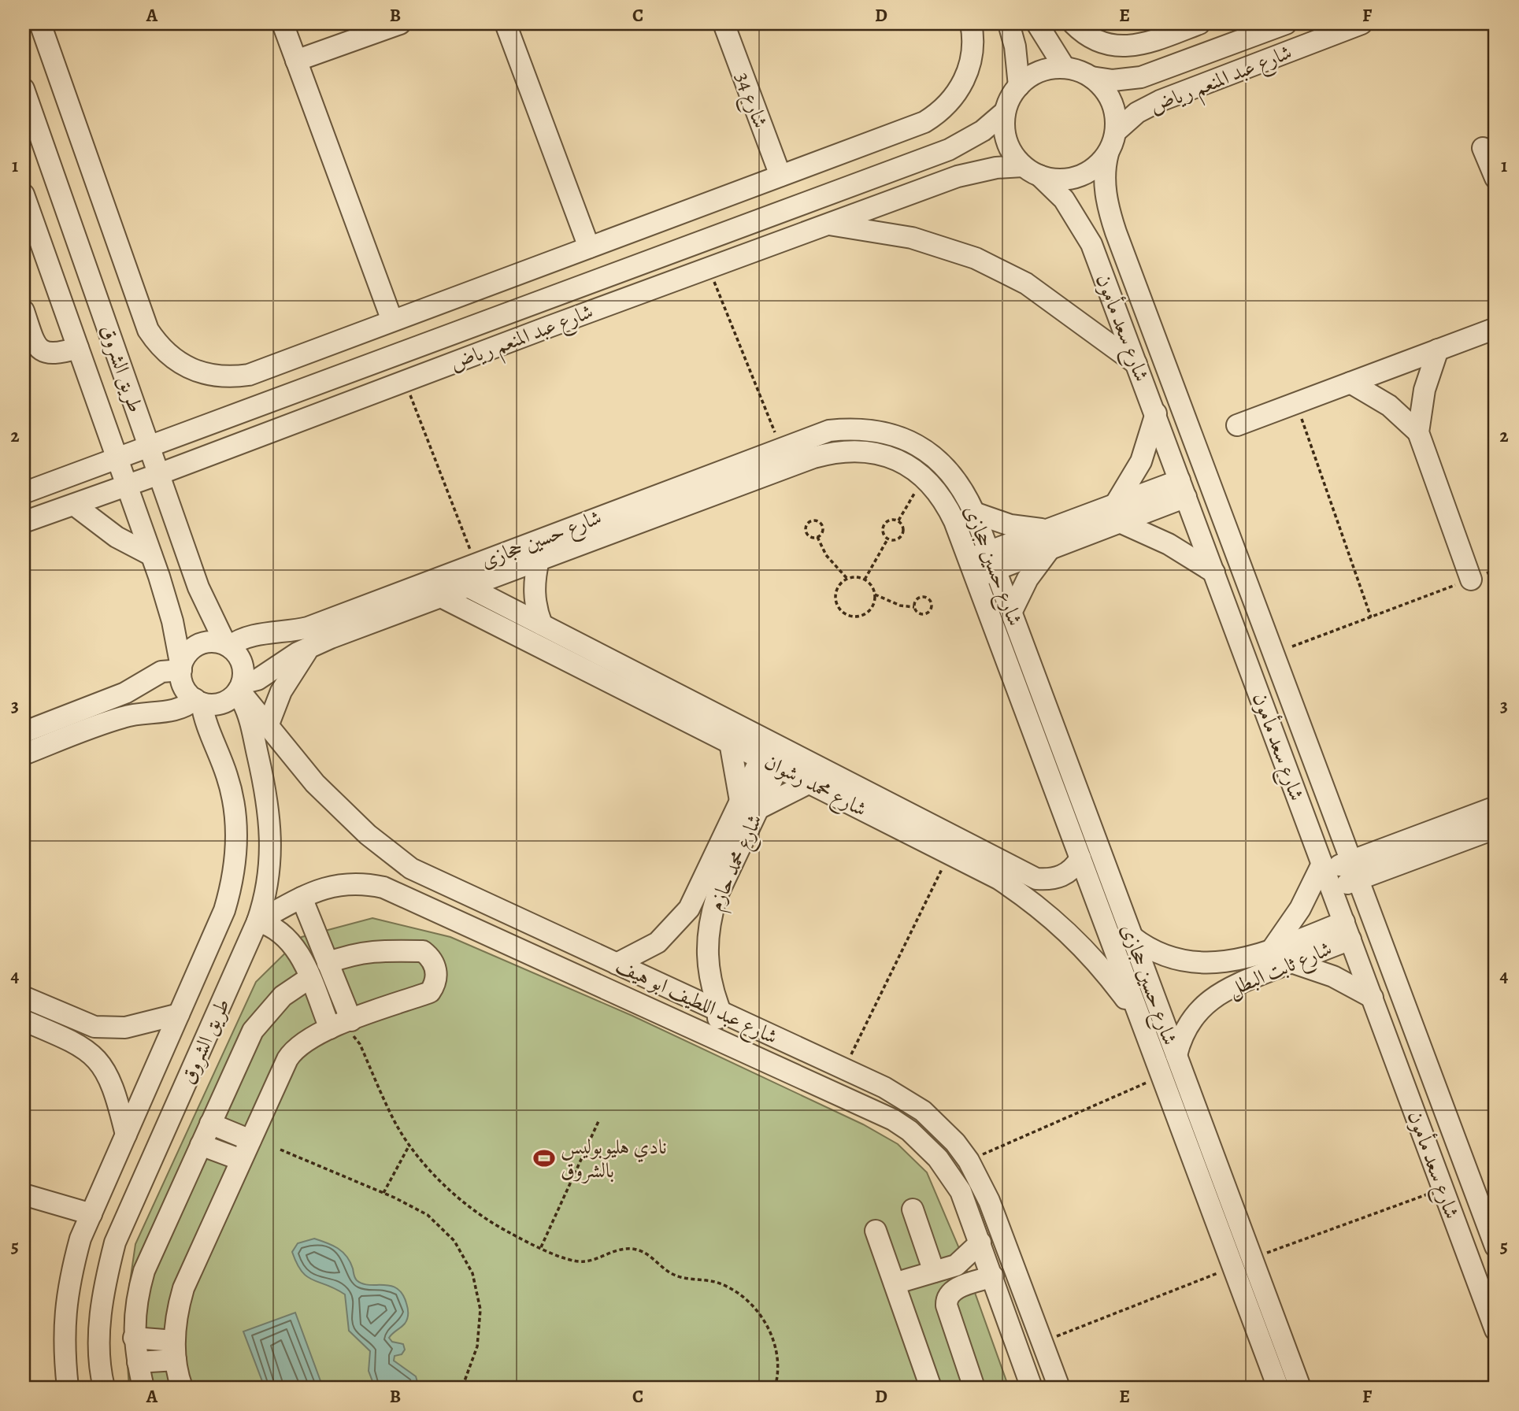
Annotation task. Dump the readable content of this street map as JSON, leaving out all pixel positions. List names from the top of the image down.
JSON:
{
  "streets": {
    "street": [
      "شارع عبد المنعم رياض",
      "شارع 34",
      "شارع سعد مأمون",
      "طريق الشروق",
      "شارع حسين حجازى",
      "شارع محمد رشوان",
      "شارع محمد حازم",
      "شارع ثابت البطل",
      "شارع عبد اللطيف ابو هيف"
    ]
  },
  "crossings": [
    ["شارع عبد المنعم رياض", "شارع سعد مأمون"],
    ["شارع عبد المنعم رياض", "طريق الشروق"],
    ["شارع سعد مأمون", "شارع ثابت البطل"],
    ["طريق الشروق", "شارع حسين حجازى"],
    ["طريق الشروق", "شارع عبد اللطيف ابو هيف"],
    ["شارع حسين حجازى", "شارع محمد رشوان"],
    ["شارع حسين حجازى", "شارع ثابت البطل"],
    ["شارع حسين حجازى", "شارع عبد اللطيف ابو هيف"],
    ["شارع محمد رشوان", "شارع محمد حازم"],
    ["شارع محمد حازم", "شارع عبد اللطيف ابو هيف"]
  ],
  "places": {
    "sports": ["نادي هليوبوليس بالشروق"]
  },
  "grid": {
    "columns": [
      "A",
      "B",
      "C",
      "D",
      "E",
      "F"
    ],
    "rows": [
      "1",
      "2",
      "3",
      "4",
      "5"
    ]
  }
}
